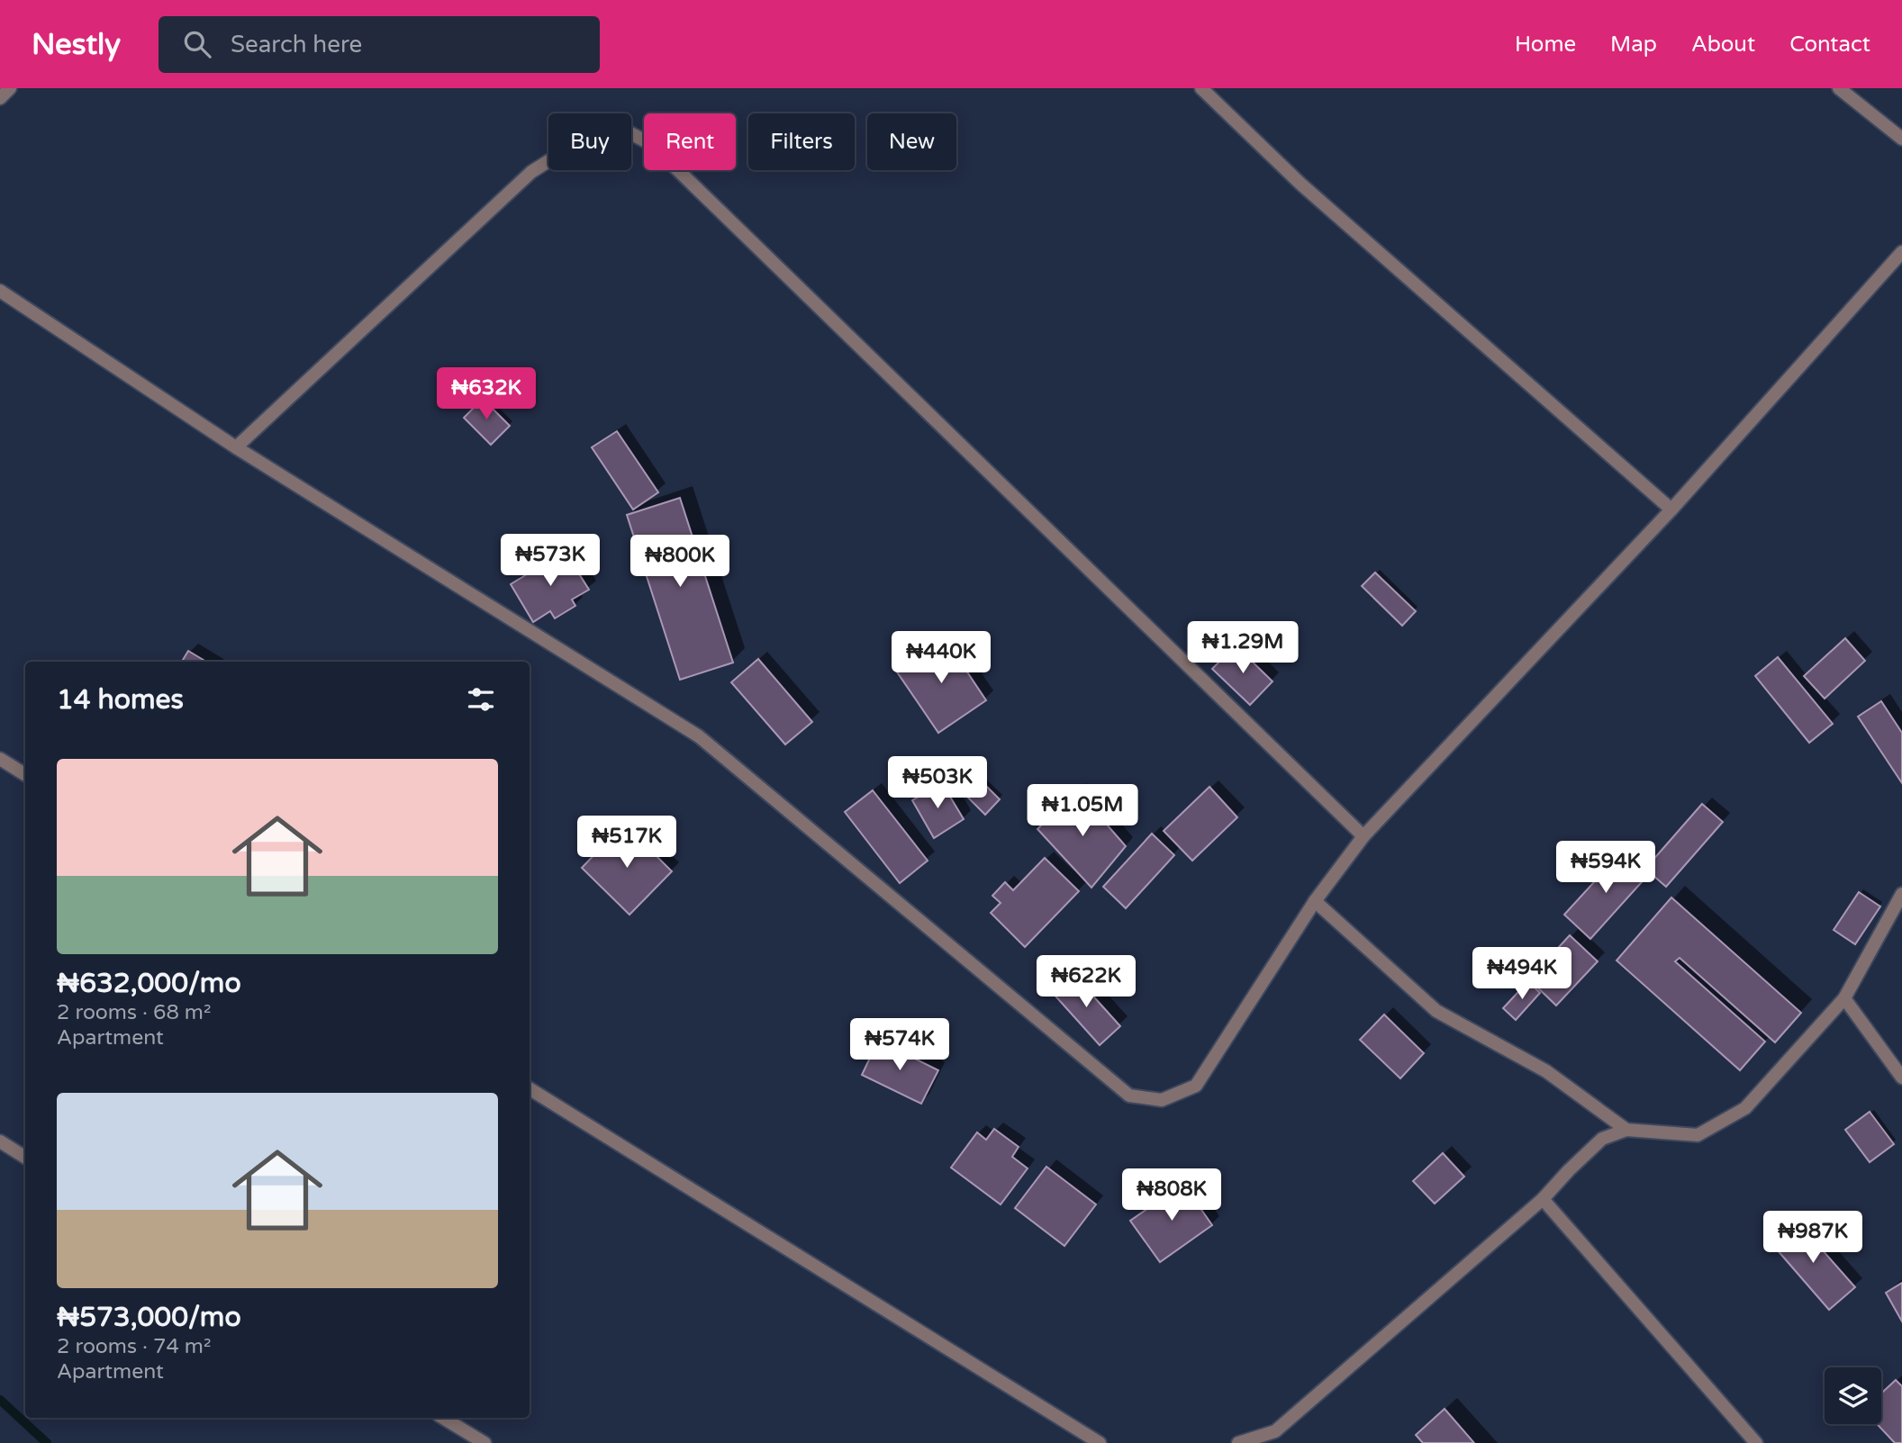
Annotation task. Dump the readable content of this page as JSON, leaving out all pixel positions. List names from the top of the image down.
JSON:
{
  "page": {
    "header": "Nestly",
    "search": "Search here",
    "nav": [
      "Home",
      "Map",
      "About",
      "Contact"
    ],
    "chip": [
      "Buy",
      "Rent",
      "Filters",
      "New"
    ],
    "price": [
      "₦632K",
      "₦573K",
      "₦800K",
      "₦1.29M",
      "₦440K",
      "₦503K",
      "₦1.05M",
      "₦517K",
      "₦594K",
      "₦494K",
      "₦622K",
      "₦574K",
      "₦808K",
      "₦987K"
    ],
    "heading": "14 homes",
    "list": [
      {
        "name": "₦632,000/mo",
        "note": "2 rooms · 68 m² · Apartment"
      },
      {
        "name": "₦573,000/mo",
        "note": "2 rooms · 74 m² · Apartment"
      }
    ]
  }
}
